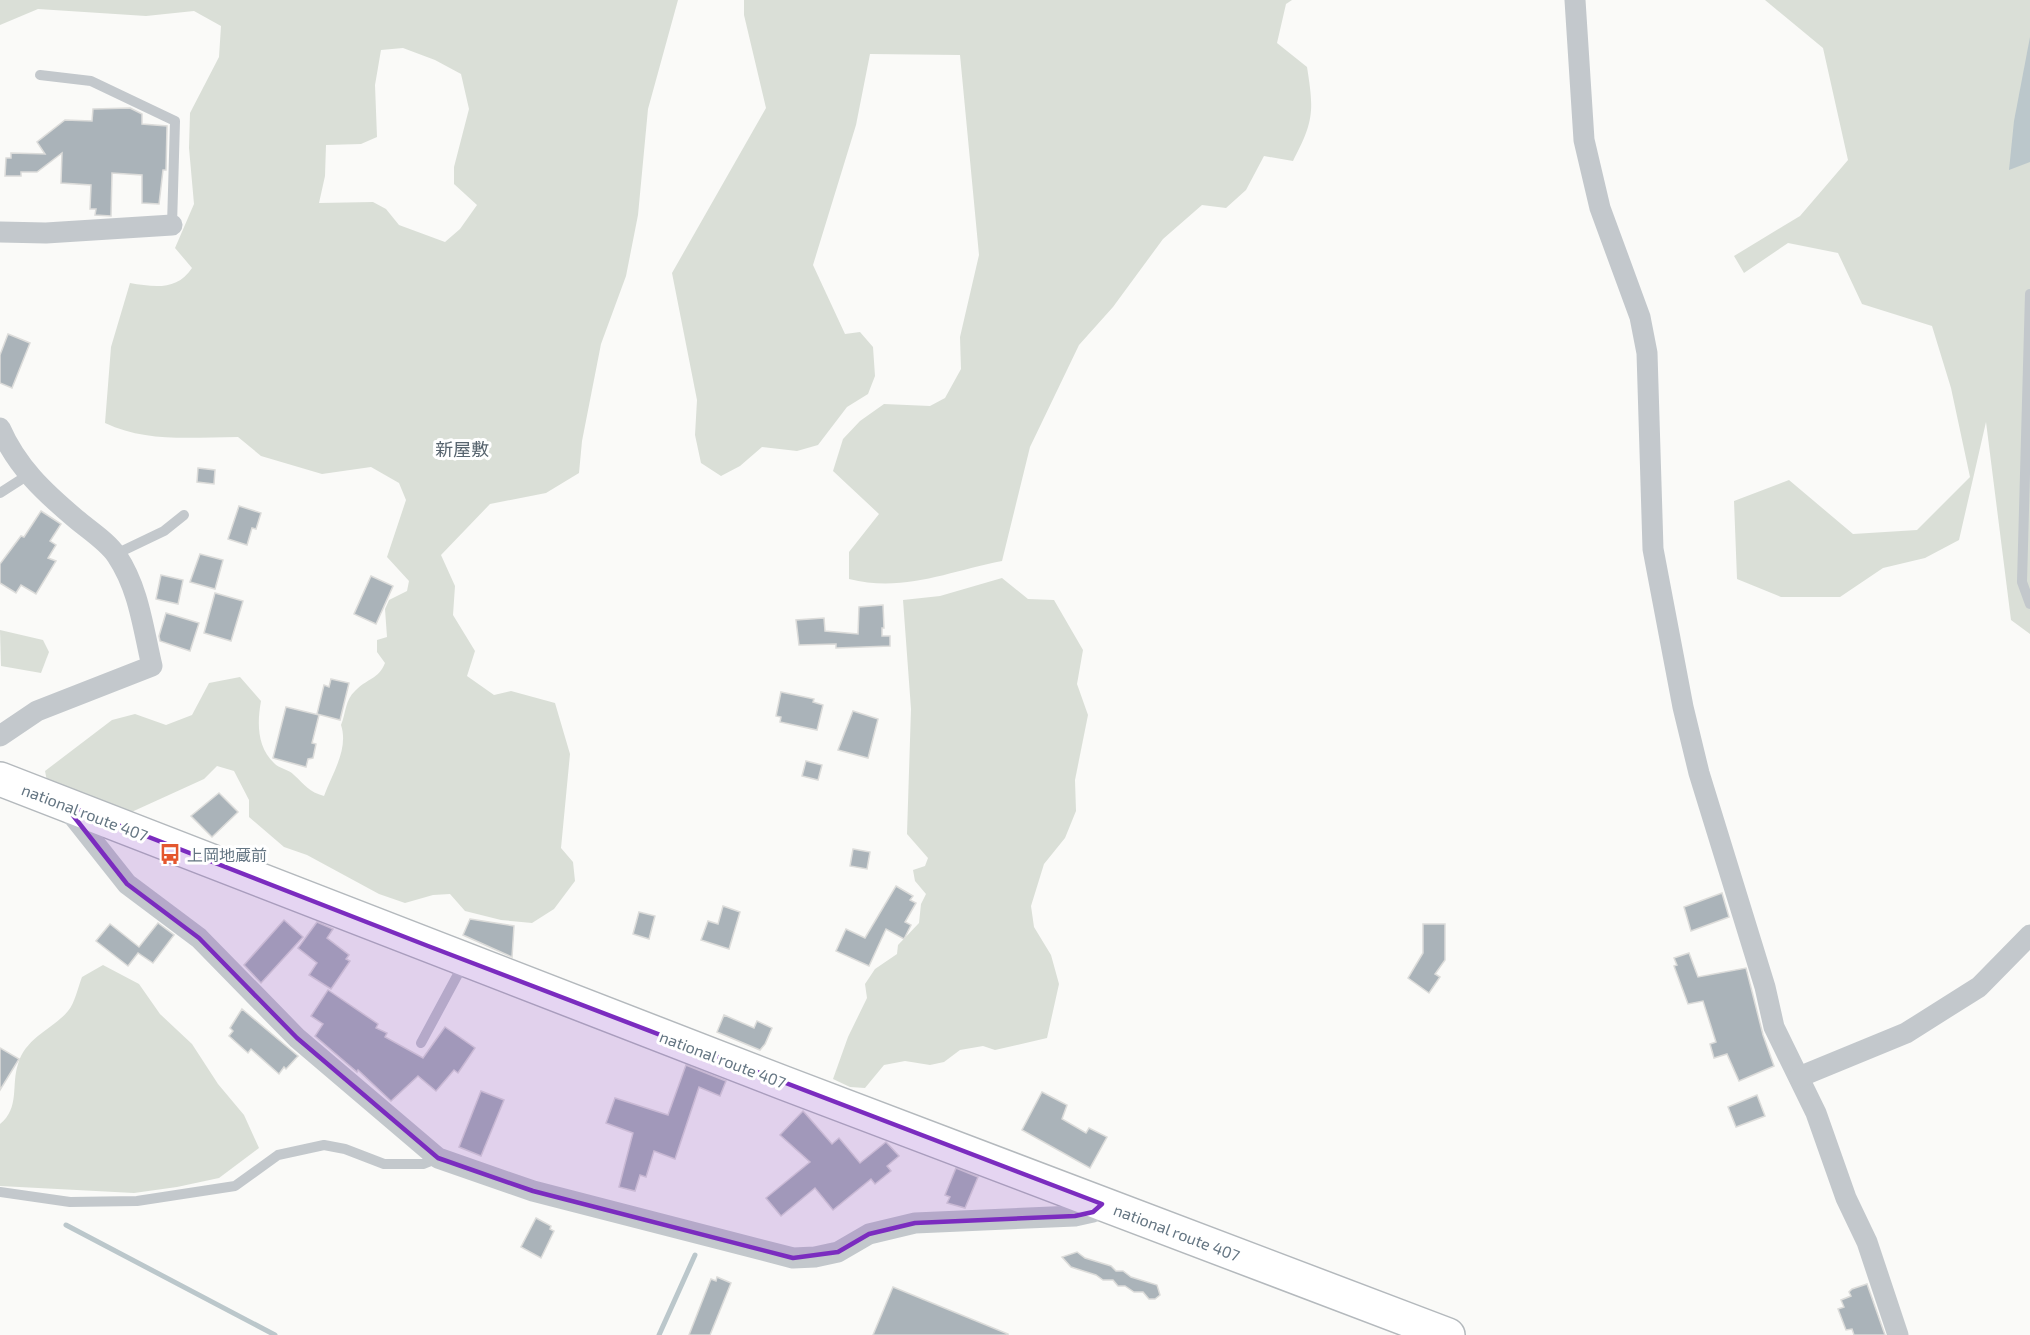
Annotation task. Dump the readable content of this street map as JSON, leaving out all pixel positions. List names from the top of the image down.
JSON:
{
  "streets": {
    "highway": ["national route 407"]
  },
  "districts": ["新屋敷"],
  "places": {
    "bus stop": ["上岡地蔵前"]
  }
}
